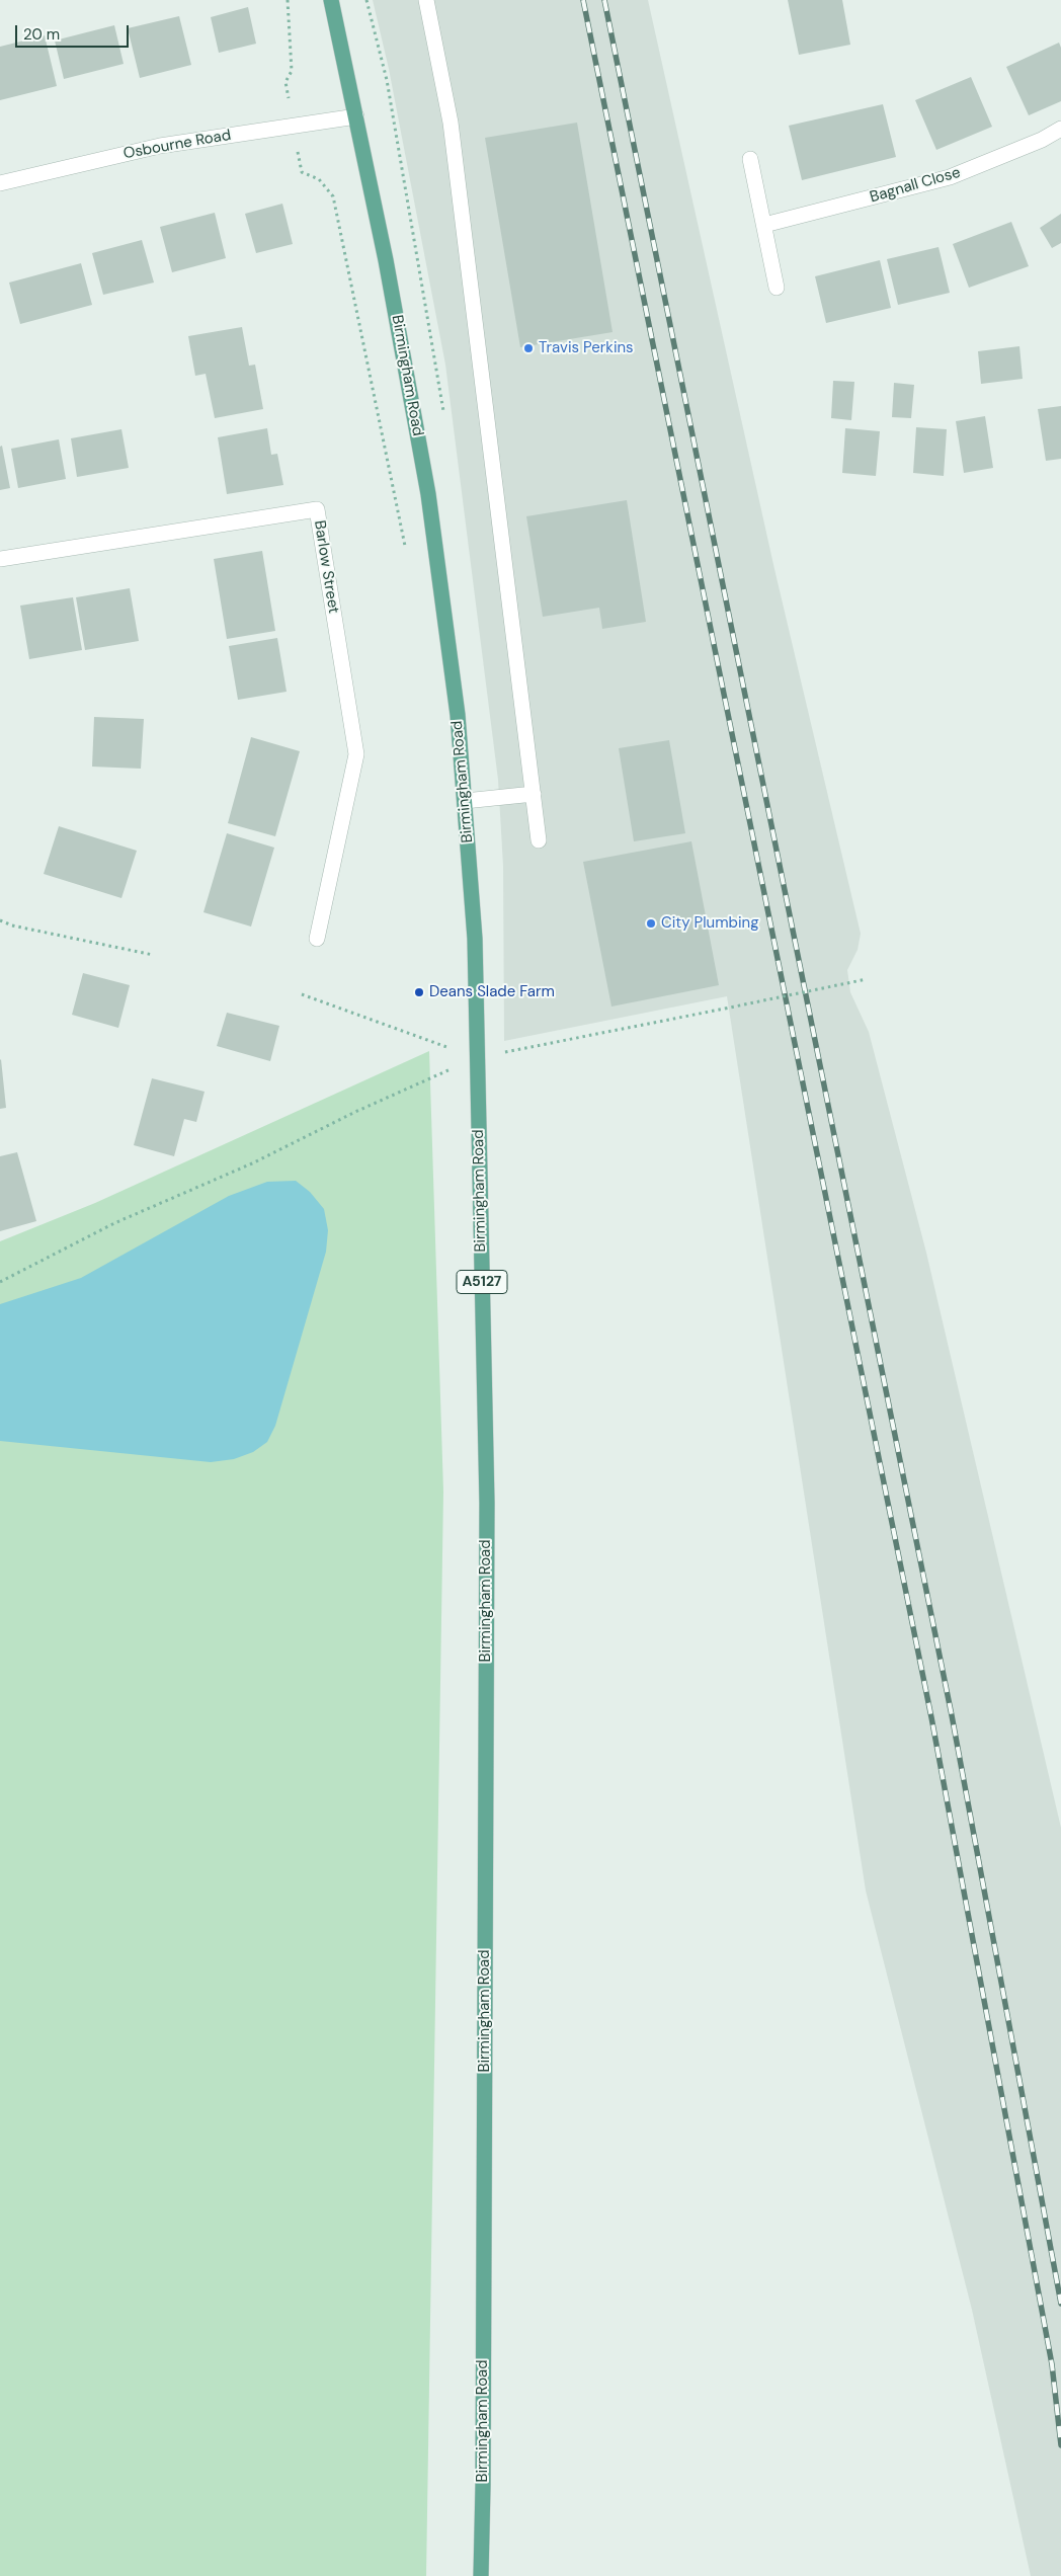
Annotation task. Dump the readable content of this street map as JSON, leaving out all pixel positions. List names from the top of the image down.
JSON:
{
  "streets": {
    "main road": ["Birmingham Road", "A5127"],
    "street": ["Osbourne Road", "Bagnall Close", "Barlow Street"]
  },
  "crossings": [
    ["Osbourne Road", "Birmingham Road"]
  ],
  "places": ["Travis Perkins", "City Plumbing", "Deans Slade Farm"],
  "scale_bar": "20 m"
}
